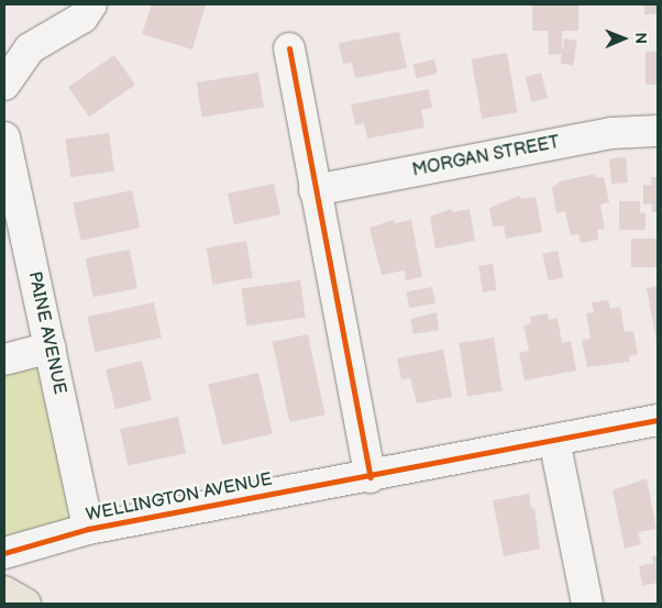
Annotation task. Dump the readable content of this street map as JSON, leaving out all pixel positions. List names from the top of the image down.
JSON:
{
  "streets": {
    "street": ["MORGAN STREET", "PAINE AVENUE", "WELLINGTON AVENUE"]
  },
  "crossings": [
    ["PAINE AVENUE", "WELLINGTON AVENUE"]
  ],
  "north": "right"
}
